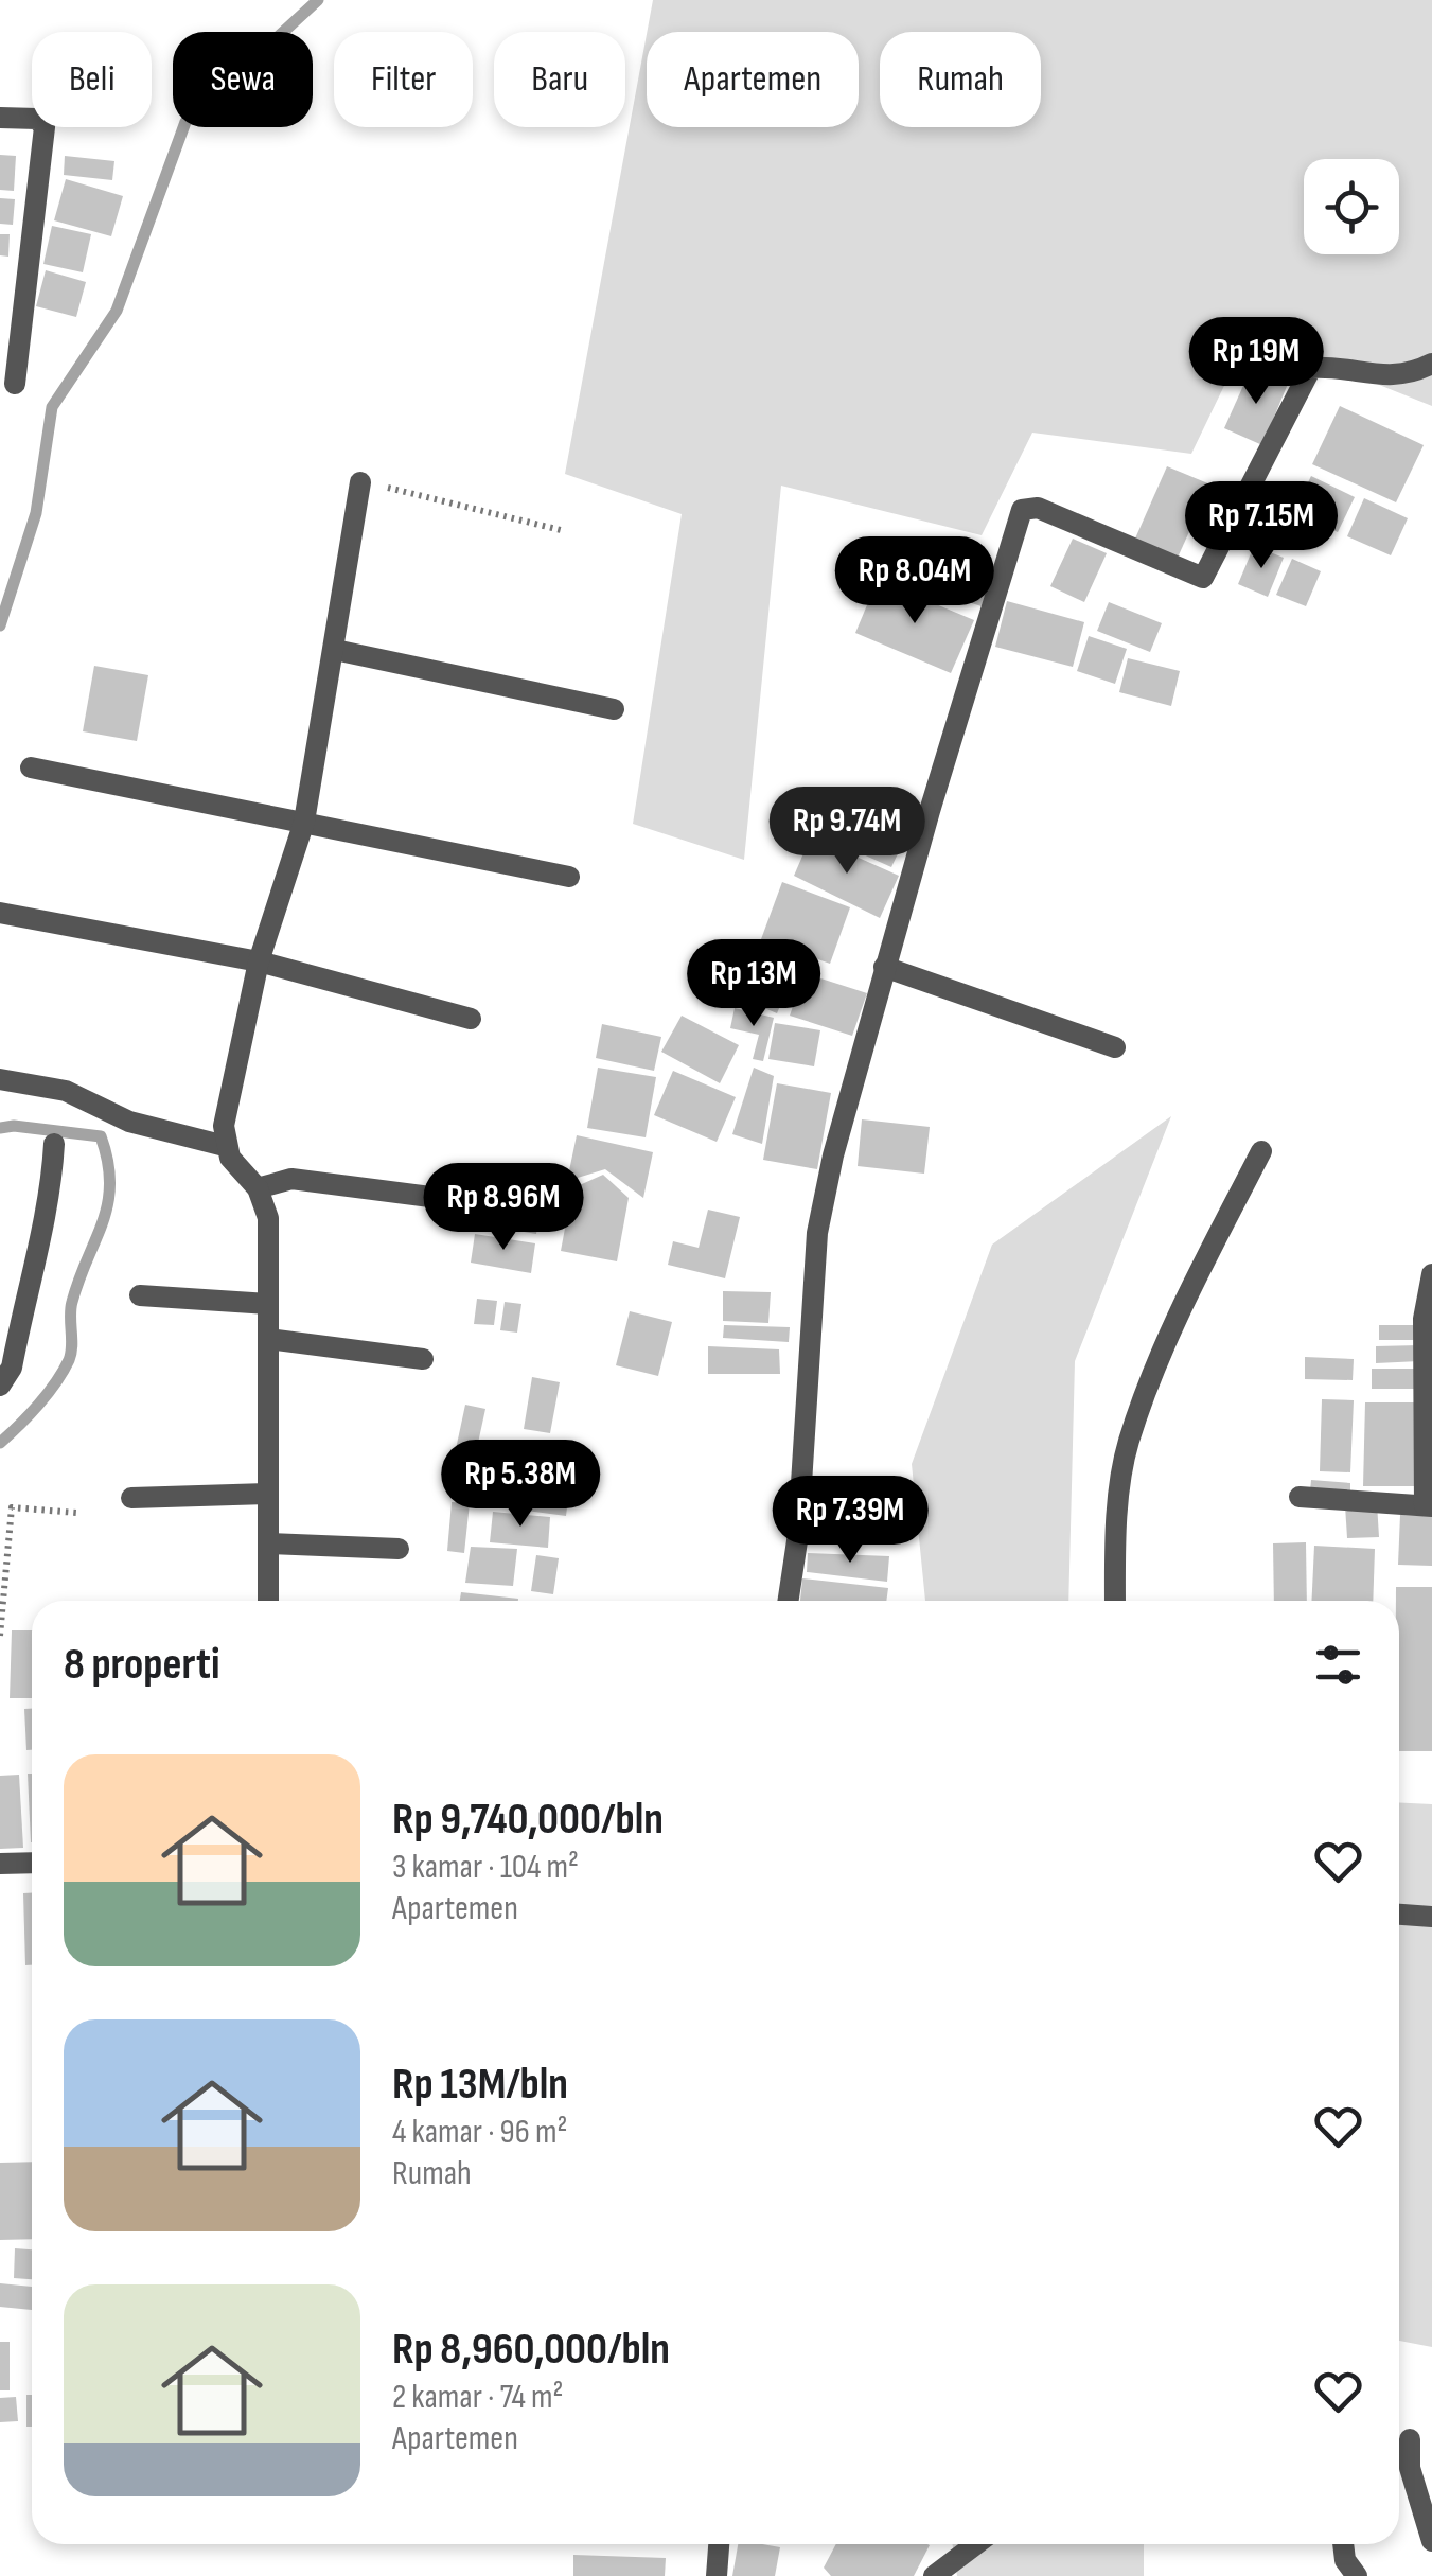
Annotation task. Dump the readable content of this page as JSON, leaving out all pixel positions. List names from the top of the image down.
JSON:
{
  "page": {
    "chip": [
      "Beli",
      "Sewa",
      "Filter",
      "Baru",
      "Apartemen",
      "Rumah"
    ],
    "price": [
      "Rp 19M",
      "Rp 7.15M",
      "Rp 8.04M",
      "Rp 9.74M",
      "Rp 13M",
      "Rp 8.96M",
      "Rp 5.38M",
      "Rp 7.39M"
    ],
    "heading": "8 properti",
    "list": [
      {
        "name": "Rp 9,740,000/bln",
        "note": "3 kamar · 104 m² · Apartemen"
      },
      {
        "name": "Rp 13M/bln",
        "note": "4 kamar · 96 m² · Rumah"
      },
      {
        "name": "Rp 8,960,000/bln",
        "note": "2 kamar · 74 m² · Apartemen"
      }
    ]
  }
}
